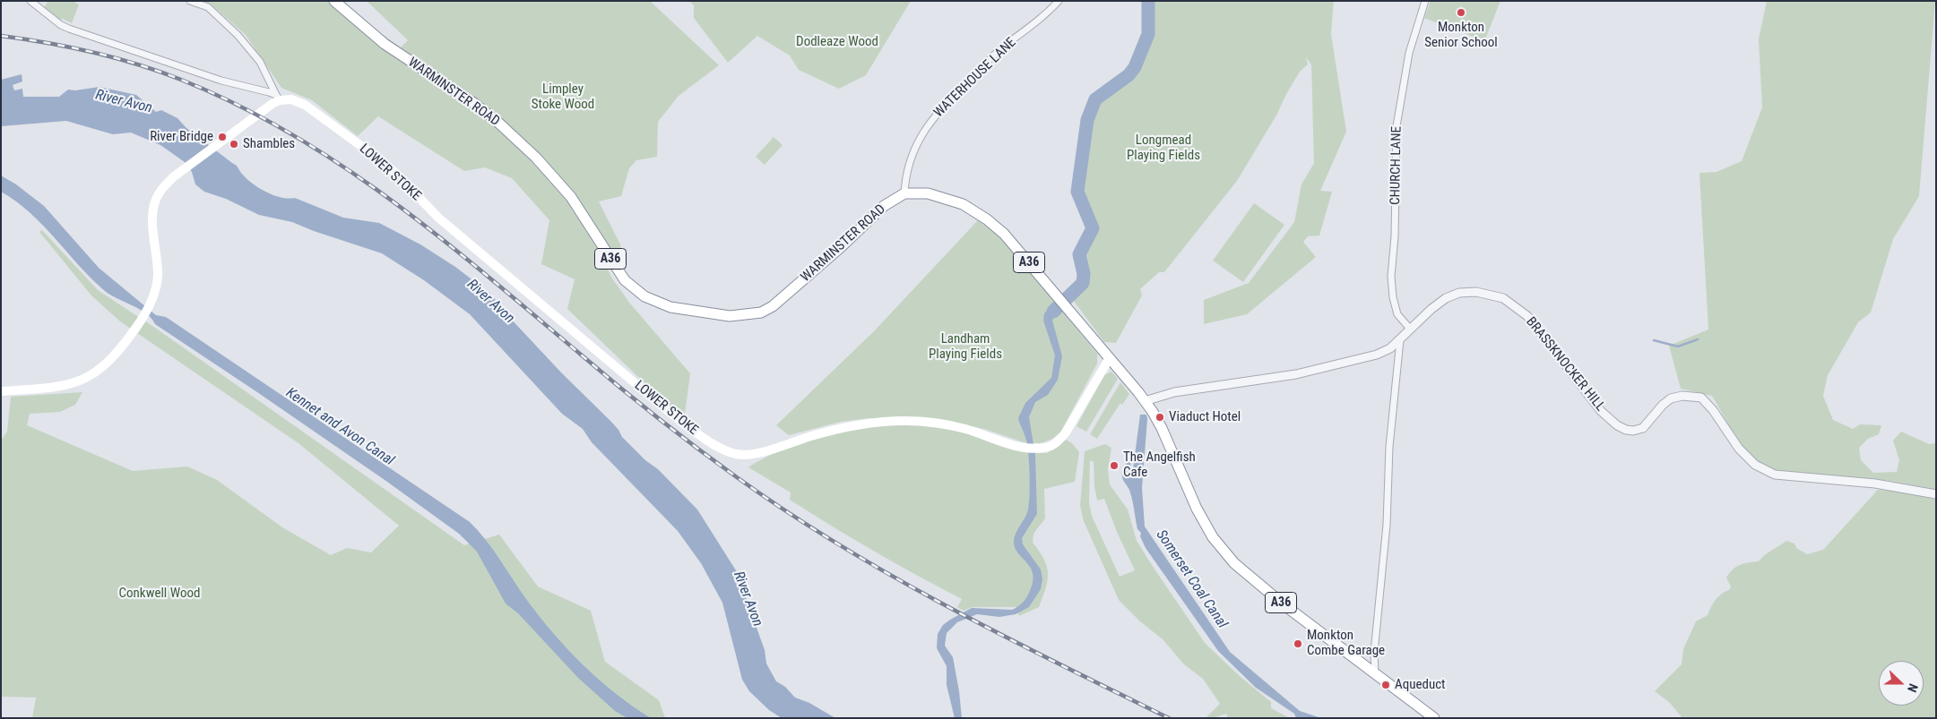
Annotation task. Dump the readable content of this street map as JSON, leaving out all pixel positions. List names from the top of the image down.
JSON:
{
  "streets": {
    "highway": ["WARMINSTER ROAD", "A36"],
    "main road": ["LOWER STOKE"],
    "street": ["WATERHOUSE LANE", "CHURCH LANE", "BRASSKNOCKER HILL"]
  },
  "crossings": [
    ["WATERHOUSE LANE", "WARMINSTER ROAD"],
    ["WATERHOUSE LANE", "A36"],
    ["WARMINSTER ROAD", "A36"],
    ["CHURCH LANE", "BRASSKNOCKER HILL"],
    ["LOWER STOKE", "A36"],
    ["A36", "BRASSKNOCKER HILL"]
  ],
  "water": ["River Avon", "Kennet and Avon Canal", "Somerset Coal Canal"],
  "parks": [
    "Dodleaze Wood",
    "Limpley Stoke Wood",
    "Longmead Playing Fields",
    "Landham Playing Fields",
    "Conkwell Wood"
  ],
  "places": [
    "Monkton Senior School",
    "River Bridge",
    "Shambles",
    "Viaduct Hotel",
    "The Angelfish Cafe",
    "Monkton Combe Garage",
    "Aqueduct"
  ],
  "north": "right"
}
